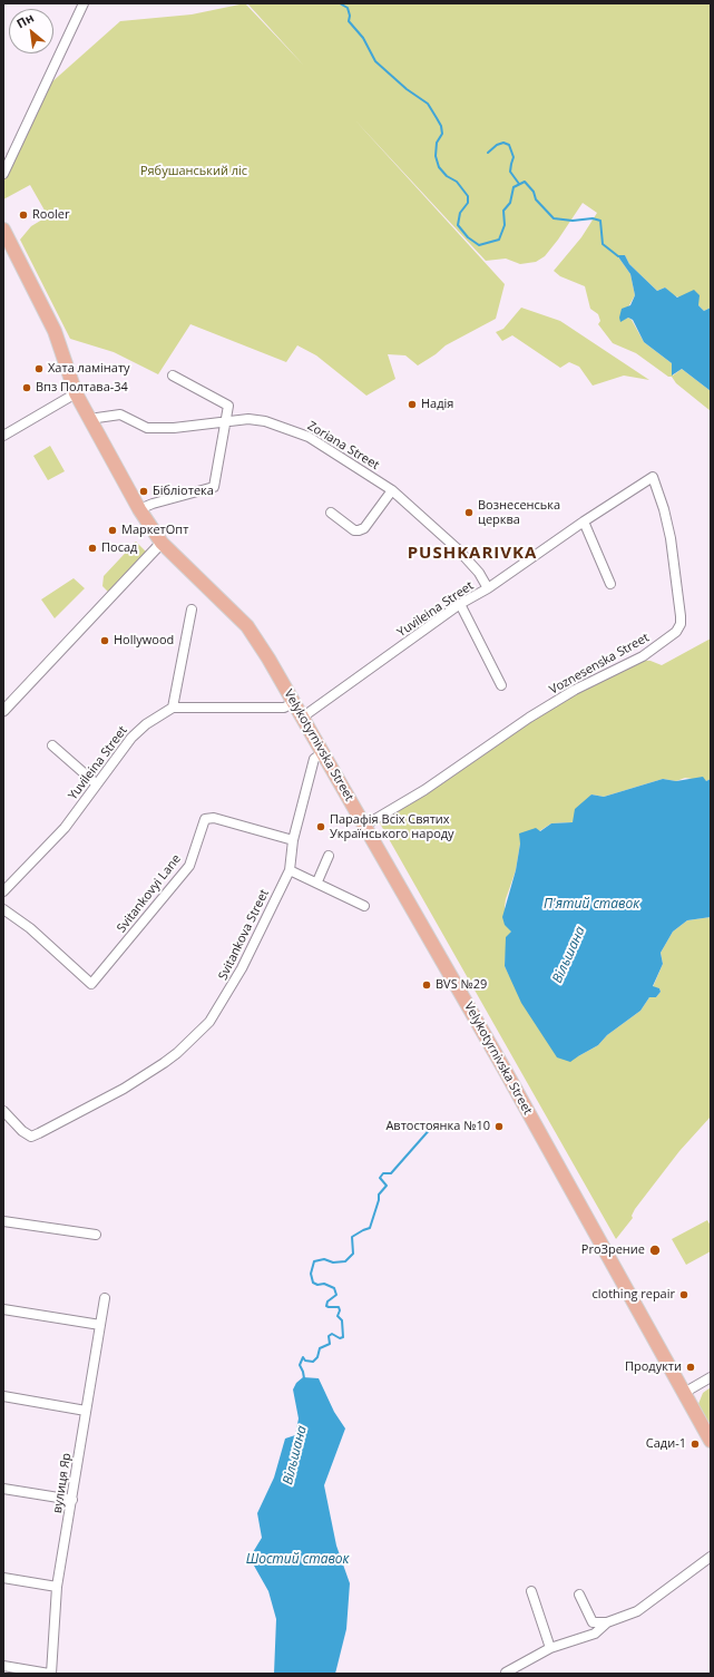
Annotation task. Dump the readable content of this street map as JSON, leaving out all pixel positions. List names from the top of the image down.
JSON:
{
  "streets": {
    "main road": ["Velykotyrnivska Street"],
    "street": [
      "Zoriana Street",
      "Yuvileina Street",
      "Voznesenska Street",
      "Svitankovyi Lane",
      "Svitankova Street",
      "вулиця Яр"
    ]
  },
  "crossings": [
    ["Zoriana Street", "Yuvileina Street"],
    ["Zoriana Street", "Velykotyrnivska Street"],
    ["Yuvileina Street", "Voznesenska Street"],
    ["Yuvileina Street", "Velykotyrnivska Street"],
    ["Voznesenska Street", "Velykotyrnivska Street"],
    ["Velykotyrnivska Street", "Svitankova Street"],
    ["Svitankovyi Lane", "Svitankova Street"]
  ],
  "districts": ["PUSHKARIVKA"],
  "water": ["П'ятий ставок", "Вільшана", "Шостий ставок"],
  "parks": ["Рябушанський ліс"],
  "places": [
    "Rooler",
    "Хата ламінату",
    "Впз Полтава-34",
    "Надія",
    "Бібліотека",
    "Вознесенська церква",
    "МаркетОпт",
    "Посад",
    "Hollywood",
    "Парафія Всіх Святих Українського народу",
    "BVS №29",
    "Автостоянка №10",
    "ProЗрение",
    "clothing repair",
    "Продукти",
    "Сади-1"
  ],
  "north": "top left"
}
